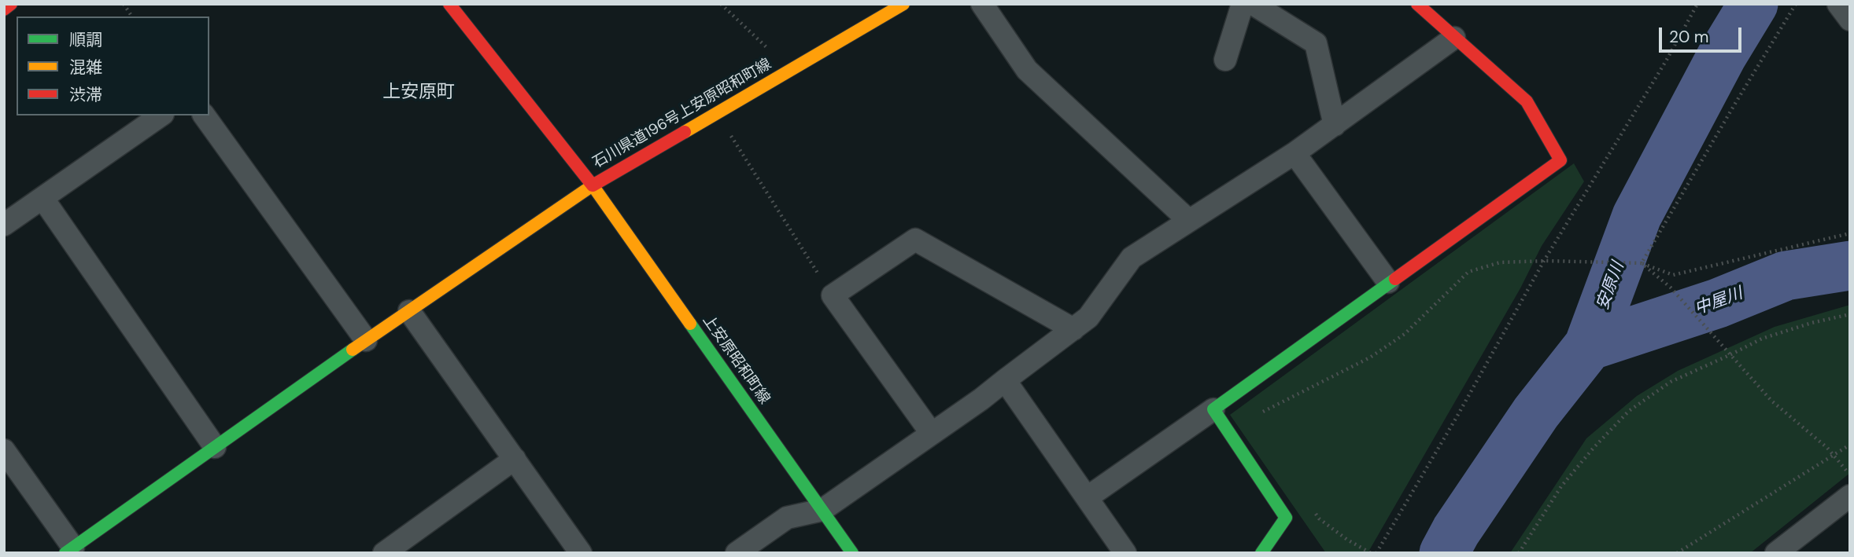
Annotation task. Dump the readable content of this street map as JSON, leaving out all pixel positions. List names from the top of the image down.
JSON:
{
  "streets": {
    "street": ["石川県道196号上安原昭和町線", "上安原昭和町線"]
  },
  "crossings": [
    ["石川県道196号上安原昭和町線", "上安原昭和町線"]
  ],
  "districts": ["上安原町"],
  "water": ["安原川", "中屋川"],
  "legend": ["順調", "混雑", "渋滞"],
  "scale_bar": "20 m"
}
